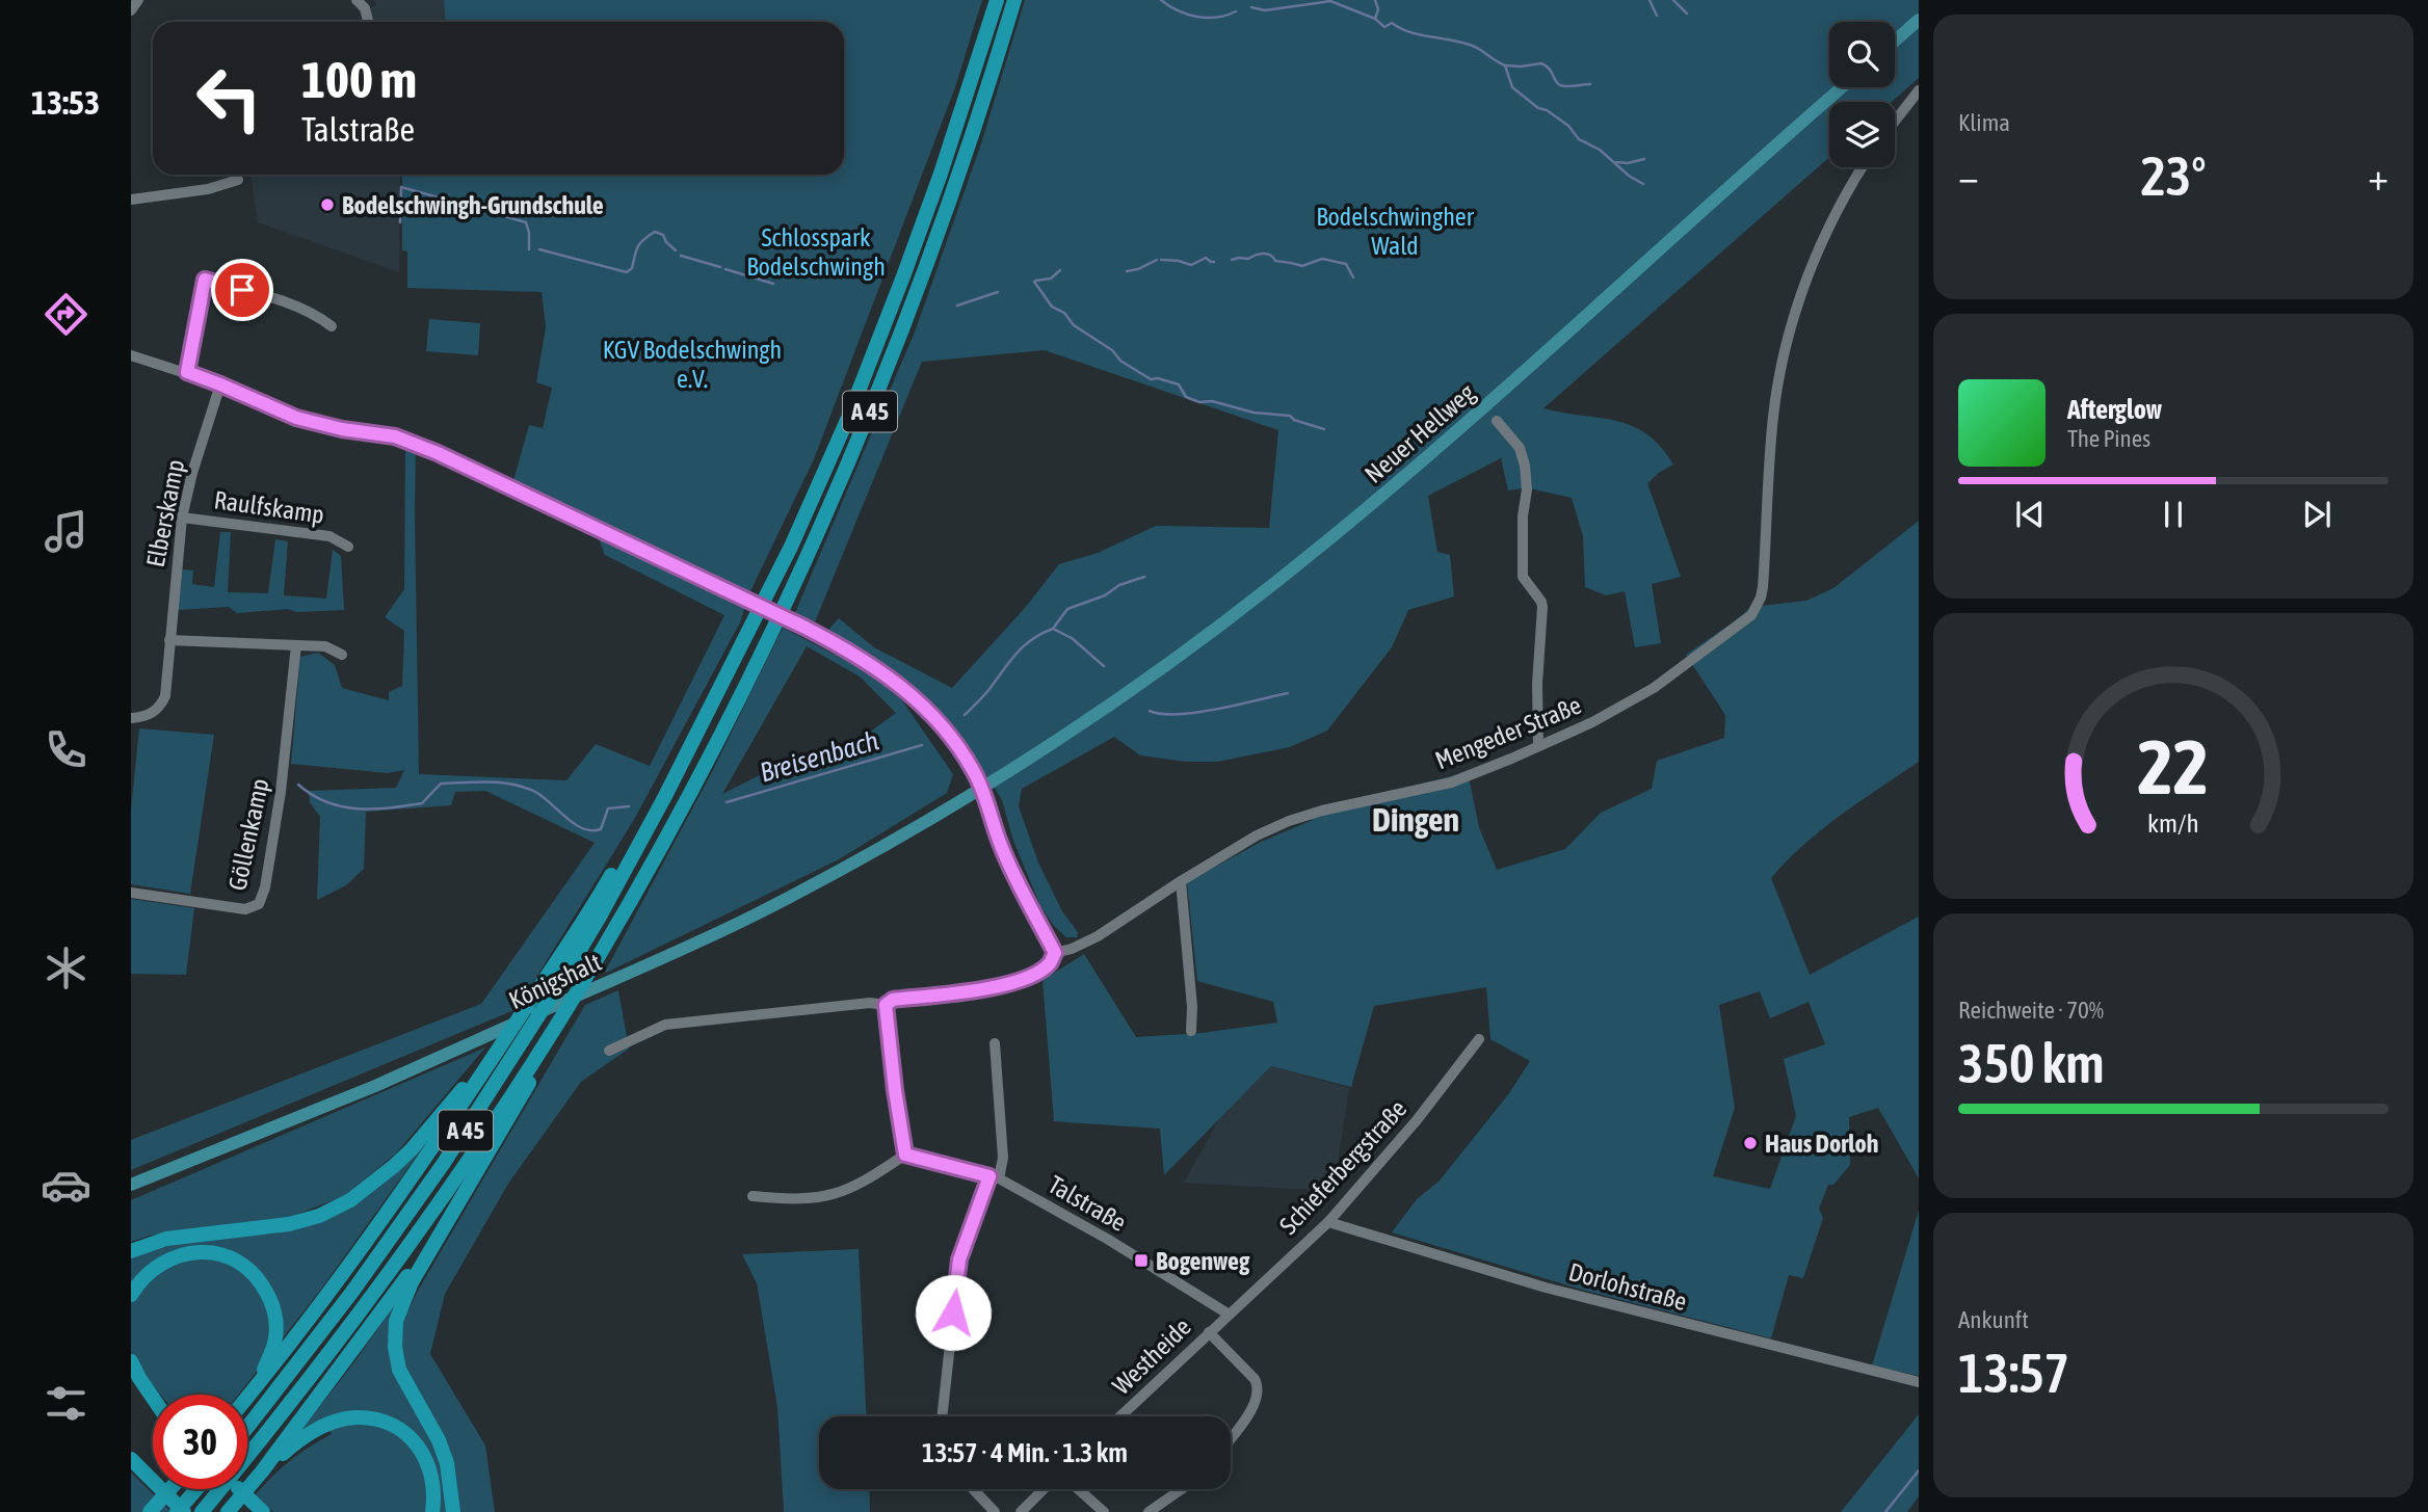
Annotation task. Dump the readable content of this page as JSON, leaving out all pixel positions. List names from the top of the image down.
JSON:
{
  "streets": {
    "highway": ["A 45"],
    "main road": ["Neuer Hellweg", "Königshalt"],
    "street": [
      "Raulfskamp",
      "Elberskamp",
      "Mengeder Straße",
      "Göllenkamp",
      "Schieferbergstraße",
      "Talstraße",
      "Dorlohstraße",
      "Westheide"
    ]
  },
  "crossings": [
    ["Neuer Hellweg", "Königshalt"],
    ["Raulfskamp", "Elberskamp"],
    ["Schieferbergstraße", "Talstraße"],
    ["Schieferbergstraße", "Dorlohstraße"],
    ["Schieferbergstraße", "Westheide"],
    ["Talstraße", "Westheide"]
  ],
  "districts": ["Dingen"],
  "water": ["Breisenbach"],
  "parks": ["Bodelschwingher Wald", "Schlosspark Bodelschwingh", "KGV Bodelschwingh e.V."],
  "places": {
    "other": ["Bodelschwingh-Grundschule", "Haus Dorloh"],
    "transit": ["Bogenweg"]
  },
  "page": {
    "tabs": "13:53",
    "tile": [
      "Klima",
      ["Reichweite · 70%", "350 km"],
      ["Ankunft", "13:57"]
    ],
    "turn": ["100 m", "Talstraße"],
    "heat": ["−", "23°", "+"],
    "song": ["Afterglow", "The Pines"],
    "limit": "30",
    "trip": "13:57 · 4 Min. · 1.3 km",
    "gauge": ["22", "km/h"]
  }
}
